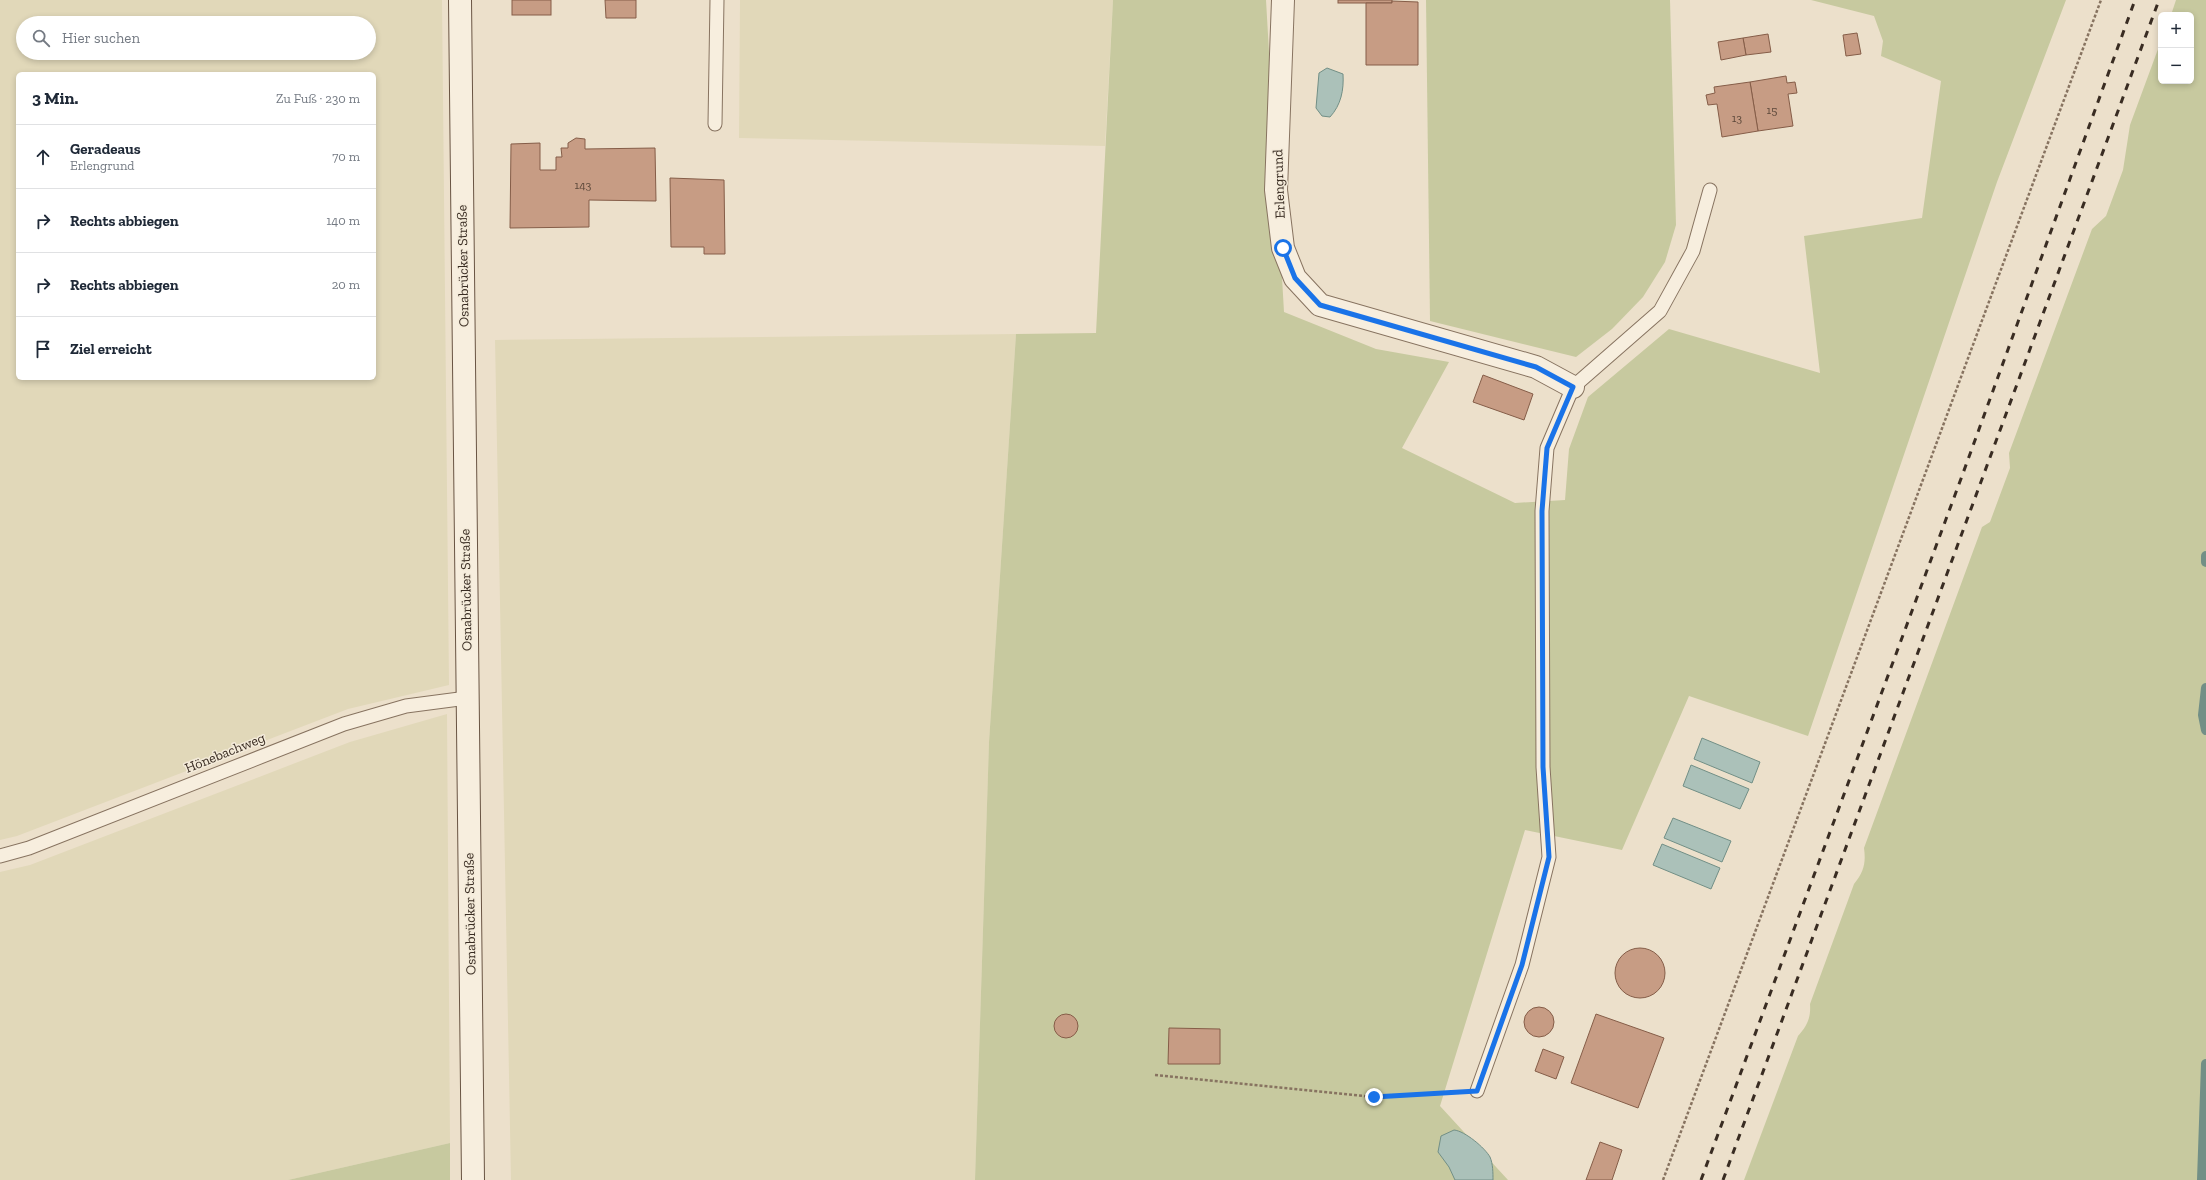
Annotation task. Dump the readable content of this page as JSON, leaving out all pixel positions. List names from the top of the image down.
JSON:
{
  "streets": {
    "main road": ["Erlengrund", "Osnabrücker Straße"],
    "lane": ["Hönebachweg"]
  },
  "crossings": [
    ["Osnabrücker Straße", "Hönebachweg"]
  ],
  "house_numbers": ["15", "13", "143"],
  "page": {
    "map_buttons": ["+", "−"],
    "search": "Hier suchen",
    "heading": ["3 Min.", "Zu Fuß · 230 m"],
    "list": [
      ["Geradeaus", "Erlengrund", "70 m"],
      ["Rechts abbiegen", "140 m"],
      ["Rechts abbiegen", "20 m"],
      "Ziel erreicht"
    ]
  }
}
